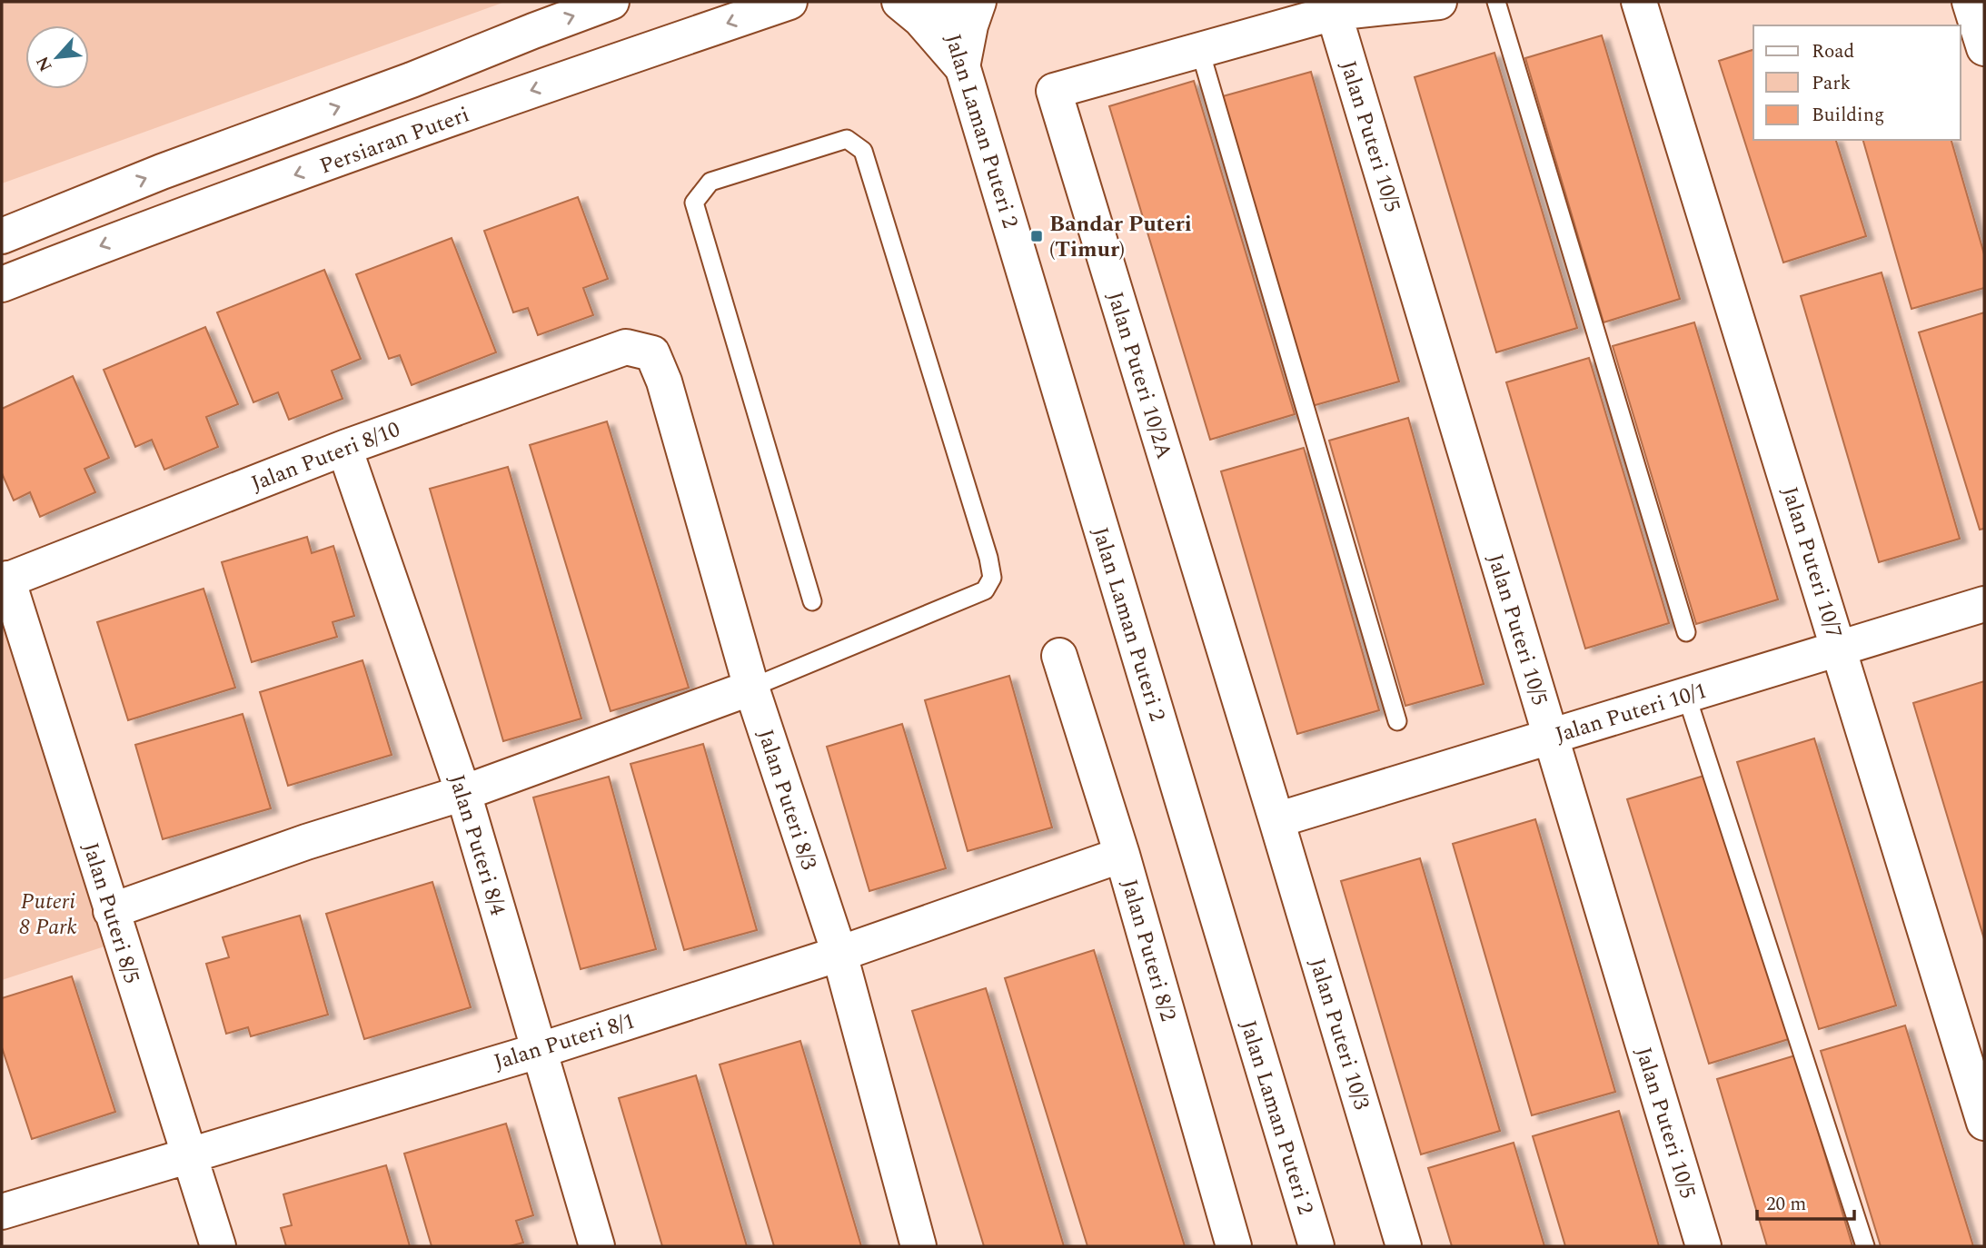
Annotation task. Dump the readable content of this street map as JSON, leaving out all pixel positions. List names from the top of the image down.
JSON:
{
  "streets": {
    "street": [
      "Jalan Laman Puteri 2",
      "Jalan Puteri 10/5",
      "Persiaran Puteri",
      "Jalan Puteri 10/2A",
      "Jalan Puteri 8/10",
      "Jalan Puteri 10/7",
      "Jalan Puteri 10/1",
      "Jalan Puteri 8/3",
      "Jalan Puteri 8/4",
      "Jalan Puteri 8/5",
      "Jalan Puteri 8/2",
      "Jalan Puteri 10/3",
      "Jalan Puteri 8/1"
    ]
  },
  "crossings": [
    ["Jalan Puteri 10/5", "Jalan Puteri 10/2A"],
    ["Jalan Puteri 10/5", "Jalan Puteri 10/1"],
    ["Jalan Puteri 10/2A", "Jalan Puteri 10/1"],
    ["Jalan Puteri 10/2A", "Jalan Puteri 10/3"],
    ["Jalan Puteri 8/10", "Jalan Puteri 8/3"],
    ["Jalan Puteri 8/10", "Jalan Puteri 8/4"],
    ["Jalan Puteri 8/10", "Jalan Puteri 8/5"],
    ["Jalan Puteri 10/7", "Jalan Puteri 10/1"],
    ["Jalan Puteri 10/1", "Jalan Puteri 10/3"],
    ["Jalan Puteri 8/3", "Jalan Puteri 8/1"],
    ["Jalan Puteri 8/4", "Jalan Puteri 8/1"],
    ["Jalan Puteri 8/5", "Jalan Puteri 8/1"],
    ["Jalan Puteri 8/2", "Jalan Puteri 8/1"]
  ],
  "parks": ["Puteri 8 Park"],
  "places": {
    "transit": ["Bandar Puteri (Timur)"]
  },
  "legend": ["Road", "Park", "Building"],
  "scale_bar": "20 m",
  "north": "bottom left"
}
